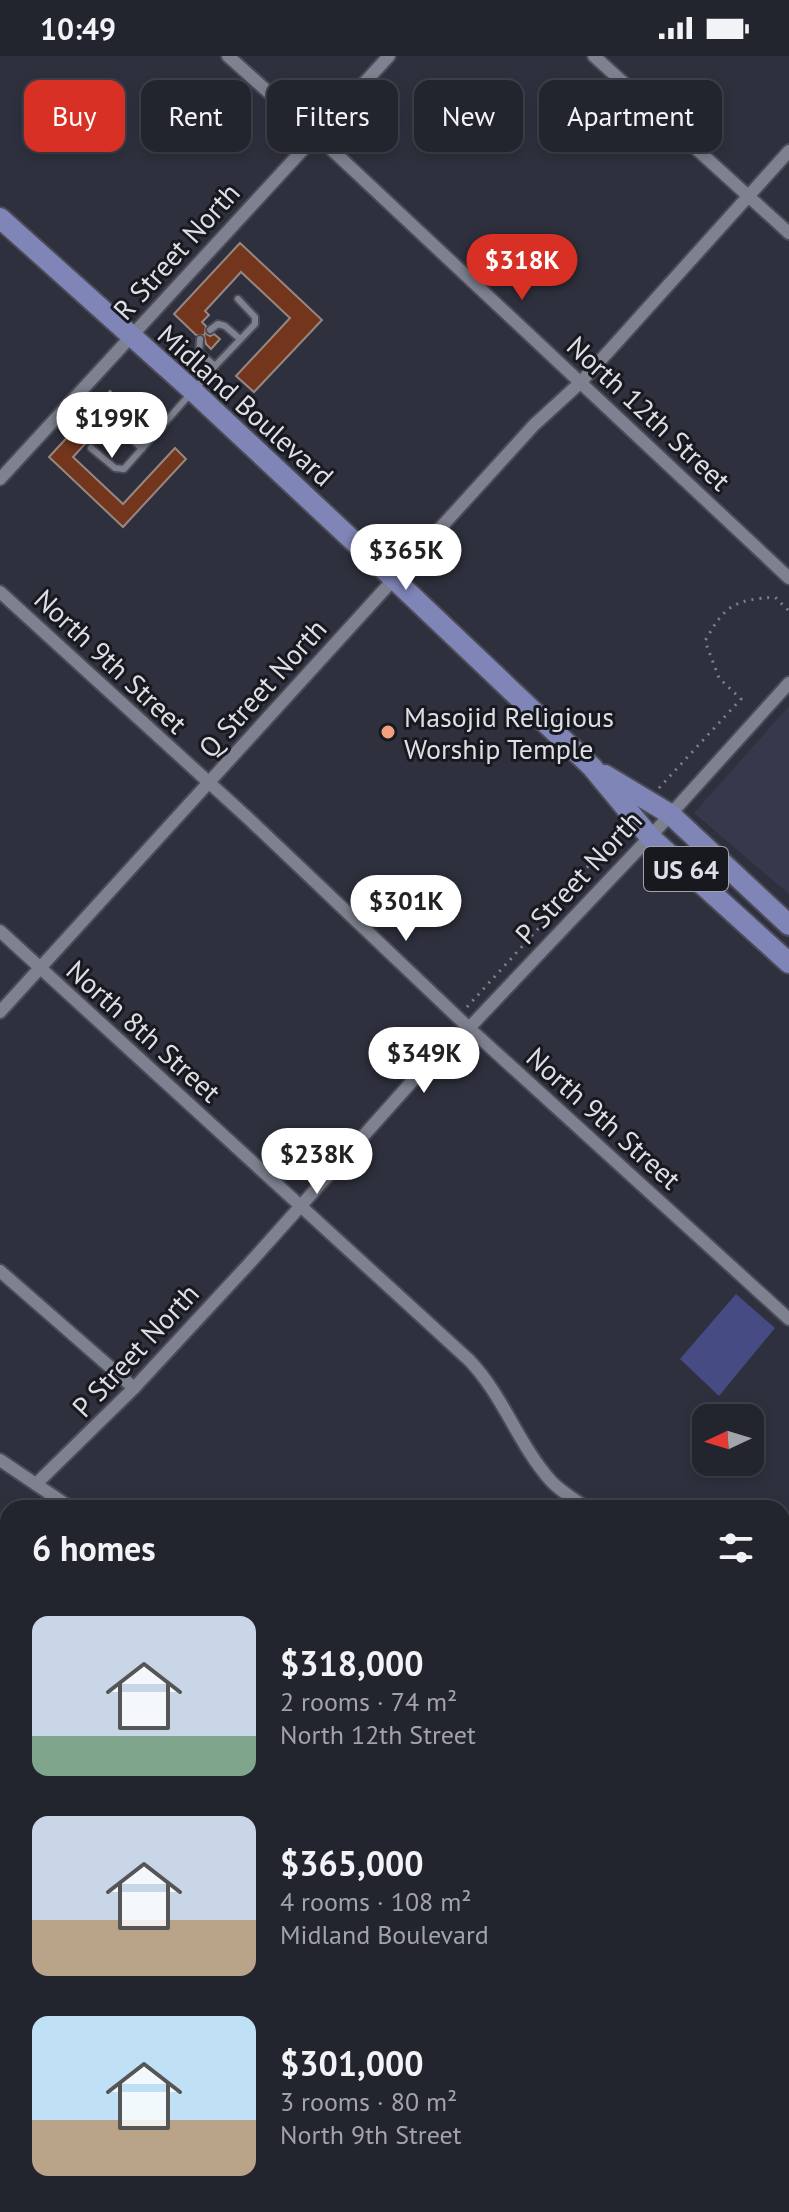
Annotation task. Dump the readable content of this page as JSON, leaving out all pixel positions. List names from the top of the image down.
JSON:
{
  "streets": {
    "main road": ["Midland Boulevard", "US 64"],
    "street": [
      "R Street North",
      "North 12th Street",
      "North 9th Street",
      "Q Street North",
      "P Street North",
      "North 8th Street"
    ]
  },
  "crossings": [
    ["R Street North", "Midland Boulevard"],
    ["Midland Boulevard", "Q Street North"],
    ["Midland Boulevard", "P Street North"],
    ["North 12th Street", "Q Street North"],
    ["North 9th Street", "Q Street North"],
    ["North 9th Street", "P Street North"],
    ["Q Street North", "North 8th Street"],
    ["P Street North", "North 8th Street"]
  ],
  "places": ["Masojid Religious Worship Temple"],
  "north": "left",
  "page": {
    "status": "10:49",
    "chip": [
      "Buy",
      "Rent",
      "Filters",
      "New",
      "Apartment"
    ],
    "price": [
      "$318K",
      "$199K",
      "$365K",
      "$301K",
      "$349K",
      "$238K"
    ],
    "heading": "6 homes",
    "list": [
      {
        "name": "$318,000",
        "note": "2 rooms · 74 m² · North 12th Street"
      },
      {
        "name": "$365,000",
        "note": "4 rooms · 108 m² · Midland Boulevard"
      },
      {
        "name": "$301,000",
        "note": "3 rooms · 80 m² · North 9th Street"
      }
    ]
  }
}
